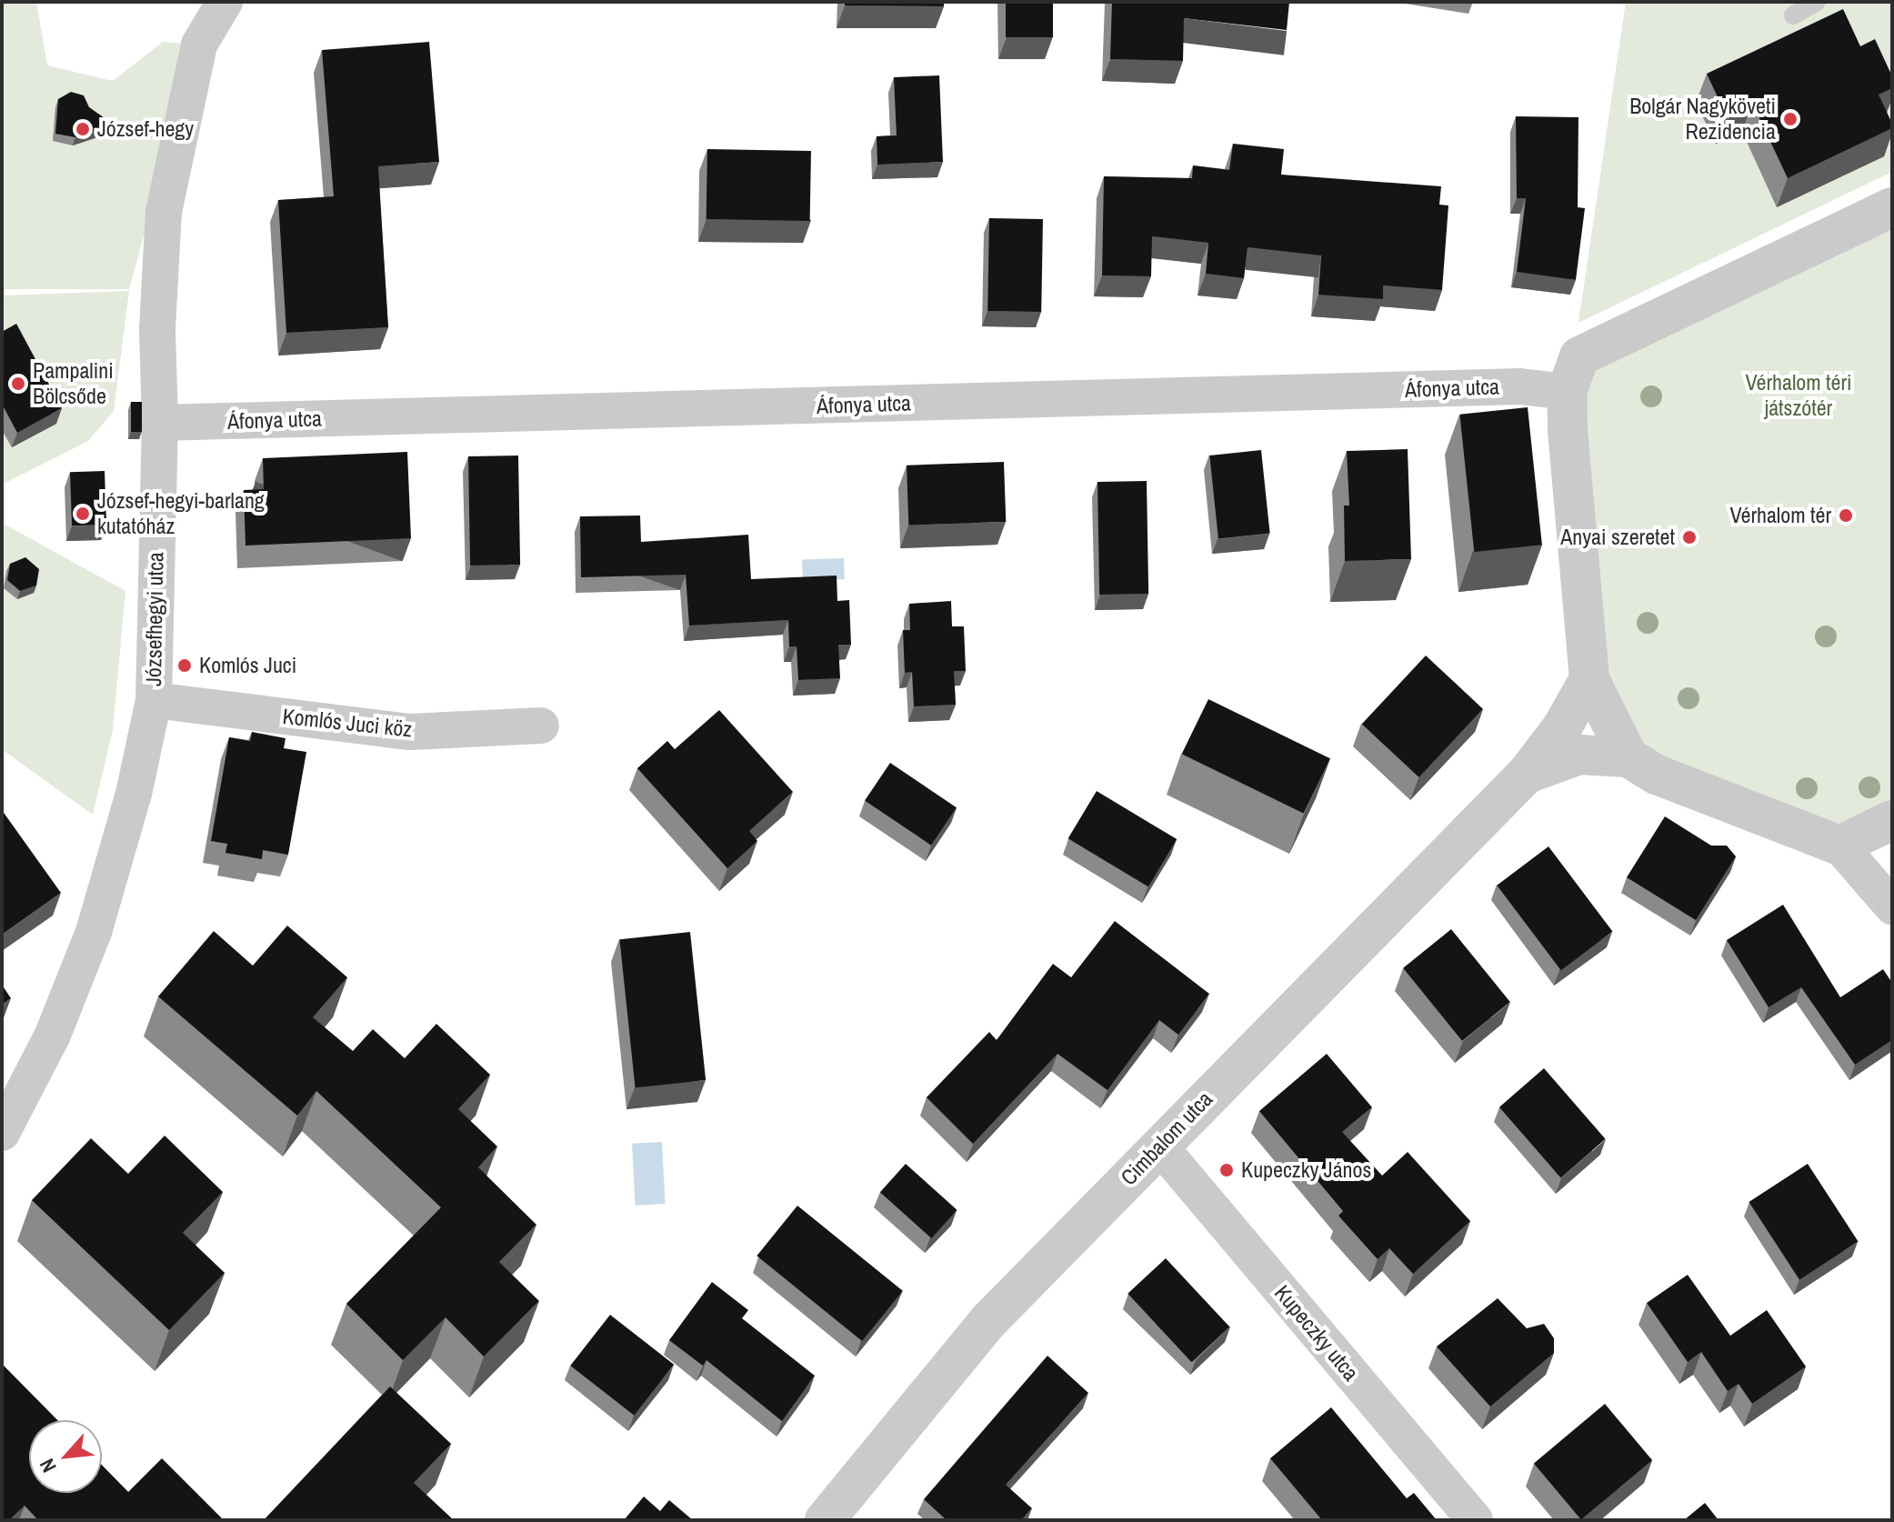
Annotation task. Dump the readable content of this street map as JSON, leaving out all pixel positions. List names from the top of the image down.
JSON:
{
  "streets": {
    "street": [
      "Áfonya utca",
      "Józsefhegyi utca",
      "Komlós Juci köz",
      "Cimbalom utca",
      "Kupeczky utca"
    ]
  },
  "crossings": [
    ["Áfonya utca", "Józsefhegyi utca"],
    ["Józsefhegyi utca", "Komlós Juci köz"],
    ["Cimbalom utca", "Kupeczky utca"]
  ],
  "parks": ["Vérhalom téri játszótér"],
  "places": [
    "Bolgár Nagyköveti Rezidencia",
    "József-hegy",
    "Pampalini Bölcsőde",
    "József-hegyi-barlang kutatóház",
    "Vérhalom tér",
    "Anyai szeretet",
    "Komlós Juci",
    "Kupeczky János"
  ],
  "north": "bottom left"
}
